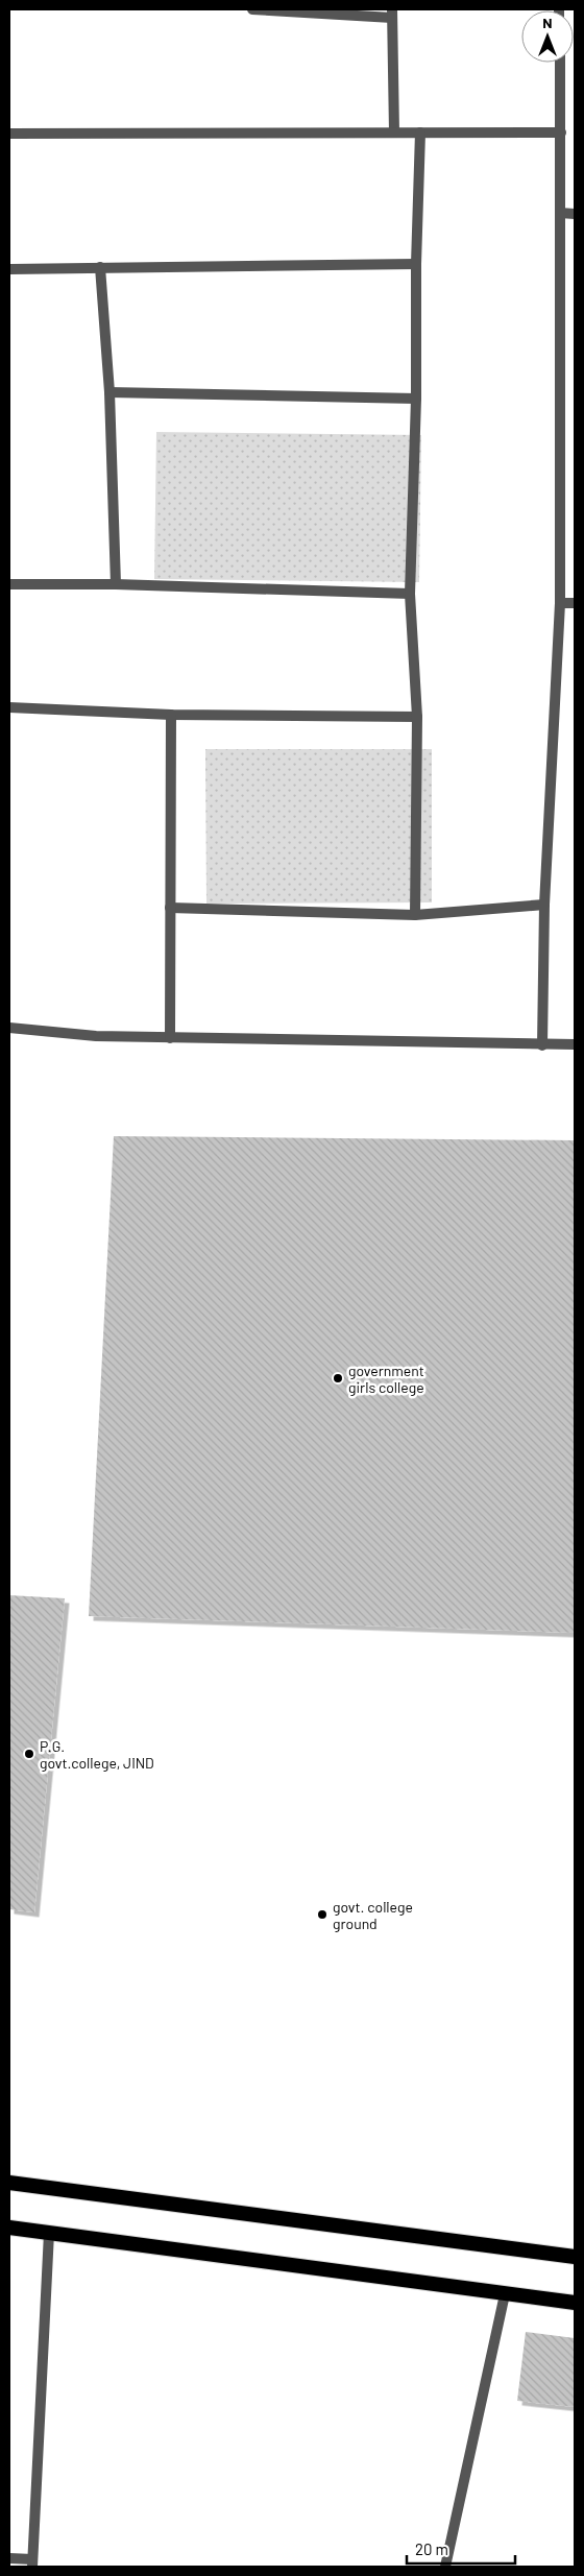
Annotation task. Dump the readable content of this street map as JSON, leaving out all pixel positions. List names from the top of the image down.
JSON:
{
  "places": ["government girls college", "P.G. govt.college, JIND", "govt. college ground"],
  "scale_bar": "20 m",
  "north": "top"
}
